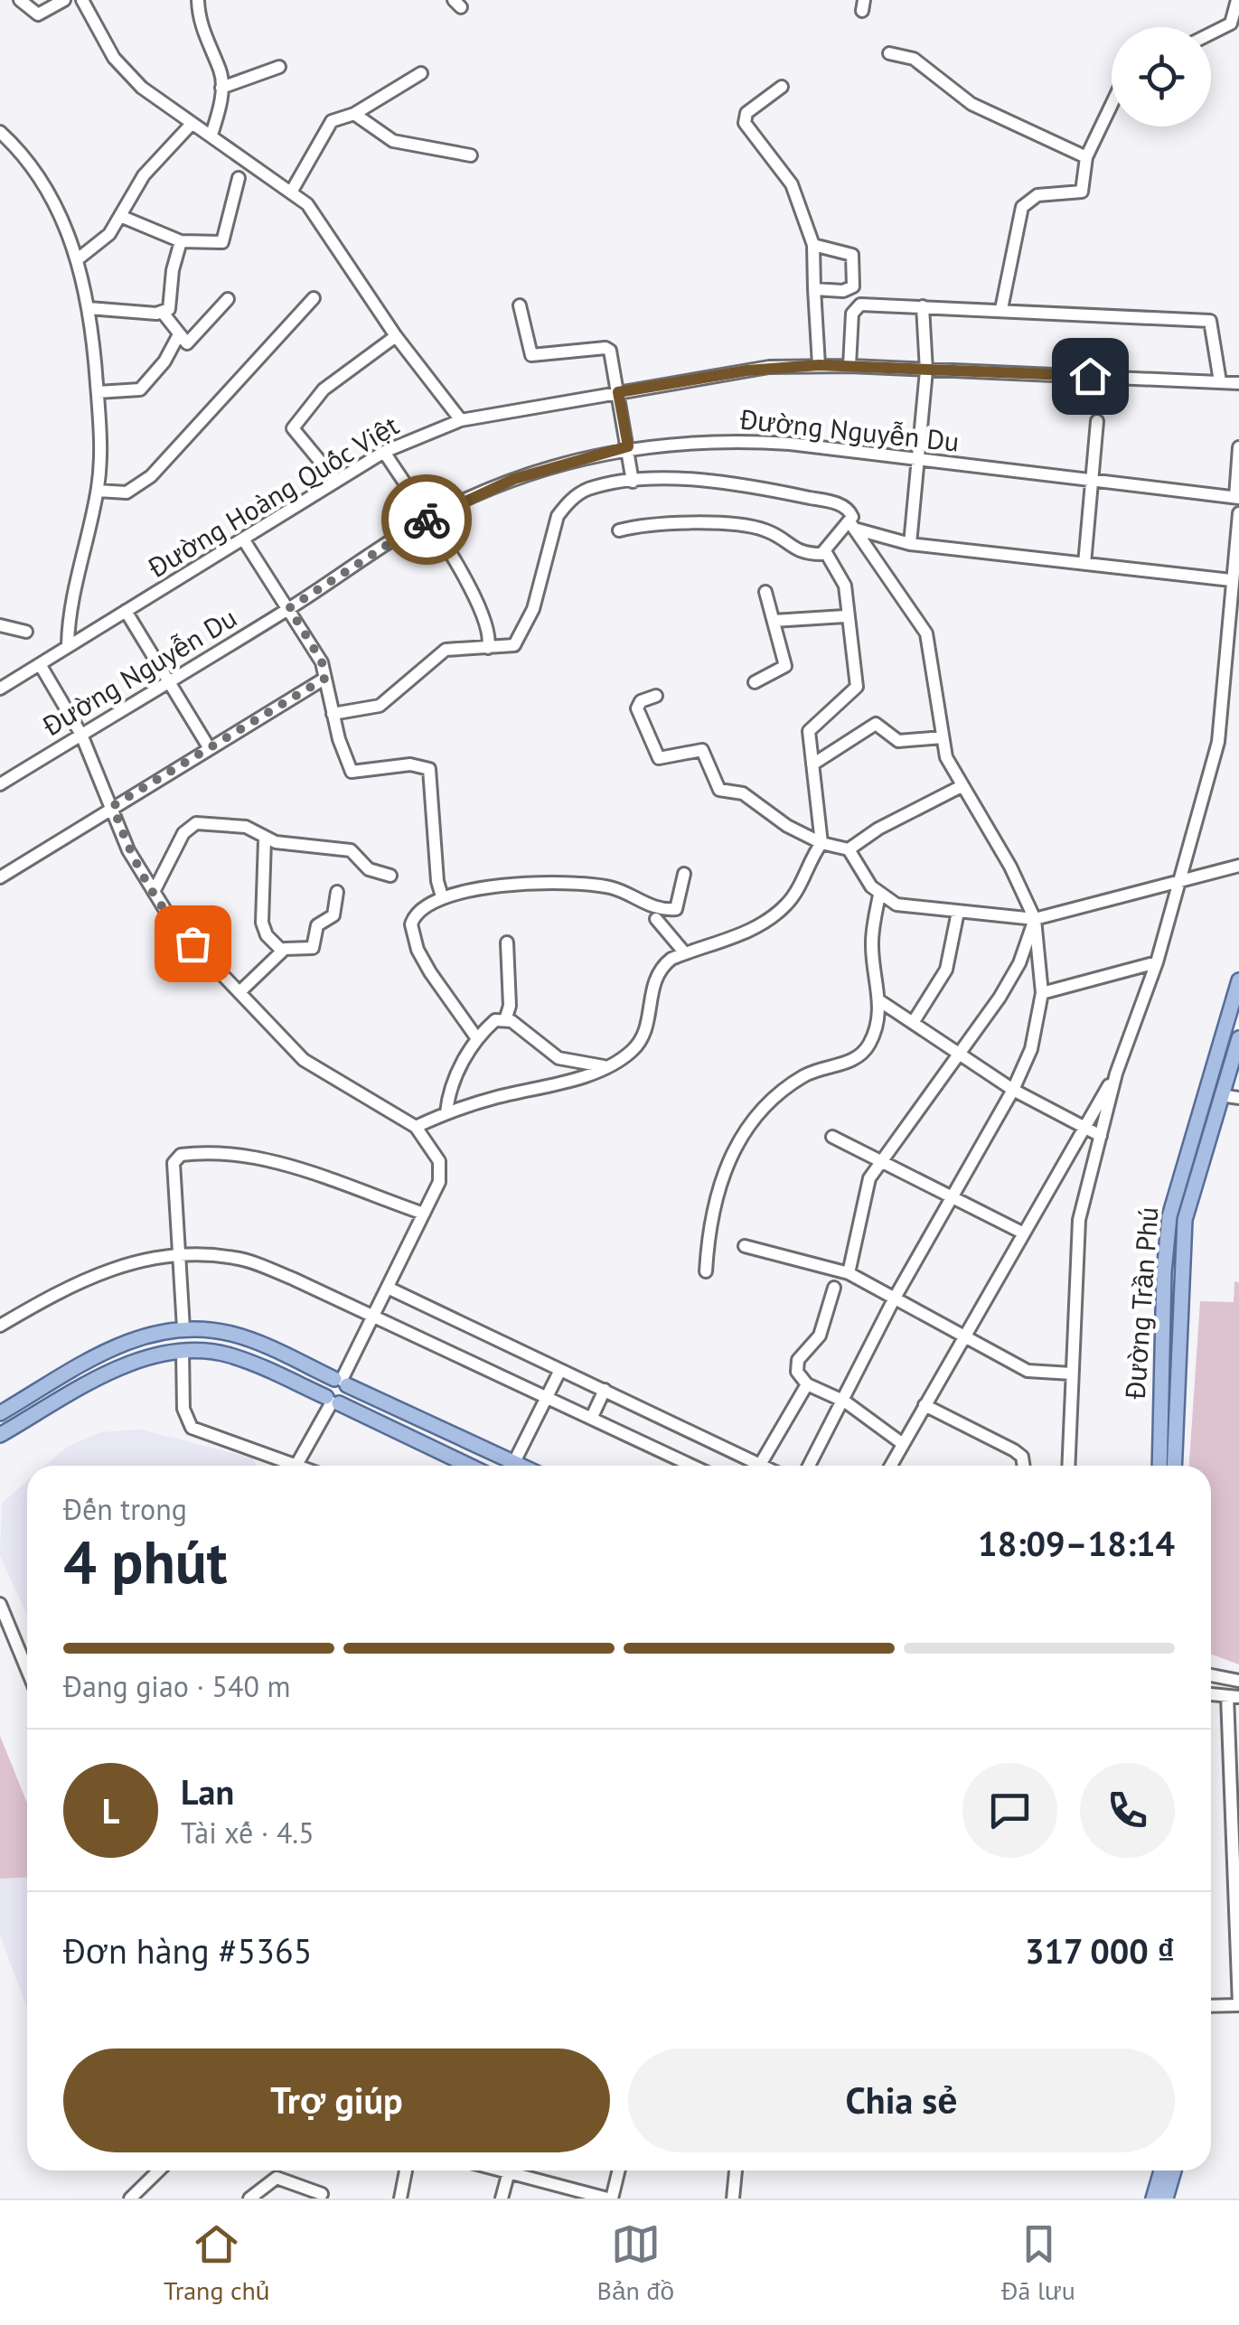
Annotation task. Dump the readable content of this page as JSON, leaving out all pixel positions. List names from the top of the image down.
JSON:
{
  "streets": {
    "main road": ["Đường Trần Phú"],
    "street": ["Đường Nguyễn Du", "Đường Hoàng Quốc Việt"]
  },
  "page": {
    "heading": ["4 phút", "Đến trong", "18:09–18:14"],
    "panel": [
      "Lan",
      "Tài xế · 4.5",
      "Đơn hàng #5365",
      "317 000 ₫"
    ],
    "bar": "Đang giao · 540 m",
    "round": "L",
    "buttons": ["Trợ giúp", "Chia sẻ"],
    "tabs": ["Trang chủ", "Bản đồ", "Đã lưu"]
  }
}
